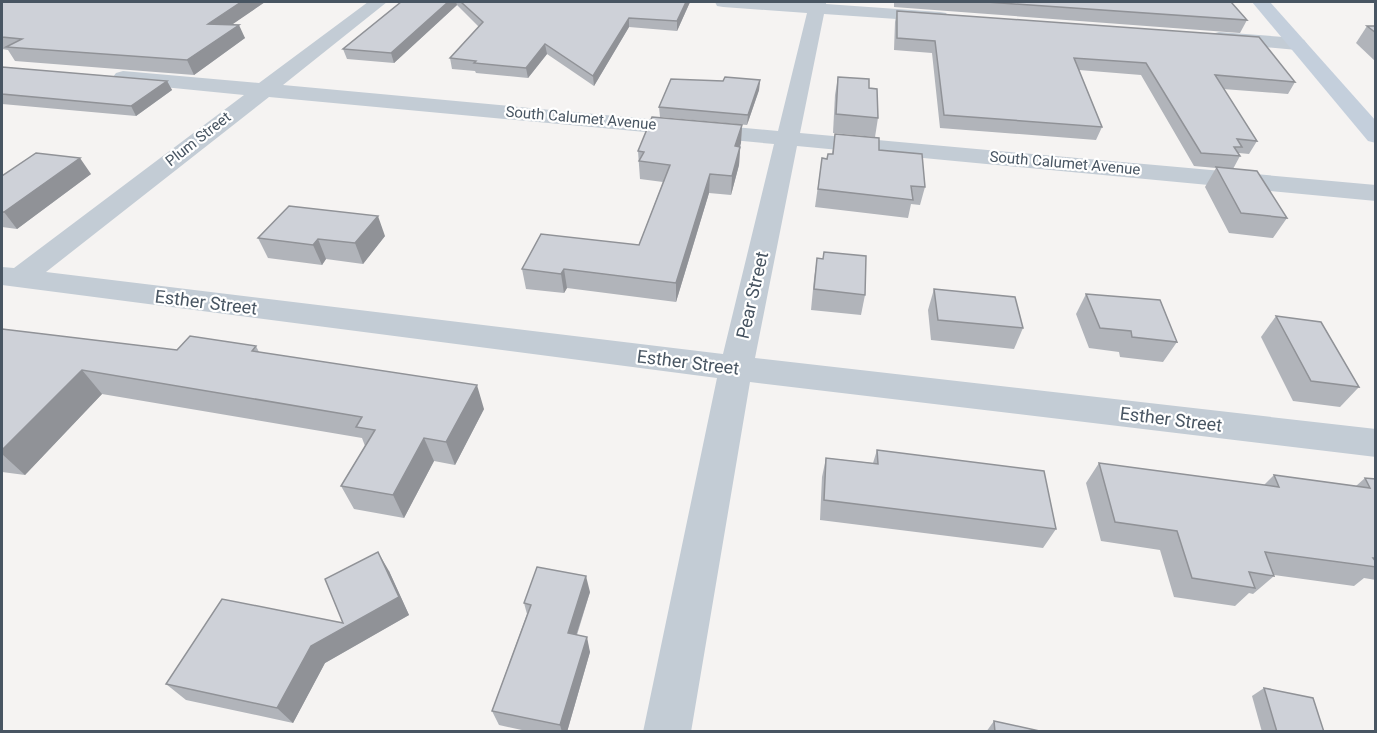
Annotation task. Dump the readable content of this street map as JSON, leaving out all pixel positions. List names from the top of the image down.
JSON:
{
  "streets": {
    "street": [
      "South Calumet Avenue",
      "Plum Street",
      "Pear Street",
      "Esther Street"
    ]
  },
  "crossings": [
    ["South Calumet Avenue", "Plum Street"],
    ["South Calumet Avenue", "Pear Street"],
    ["Plum Street", "Esther Street"],
    ["Pear Street", "Esther Street"]
  ]
}
